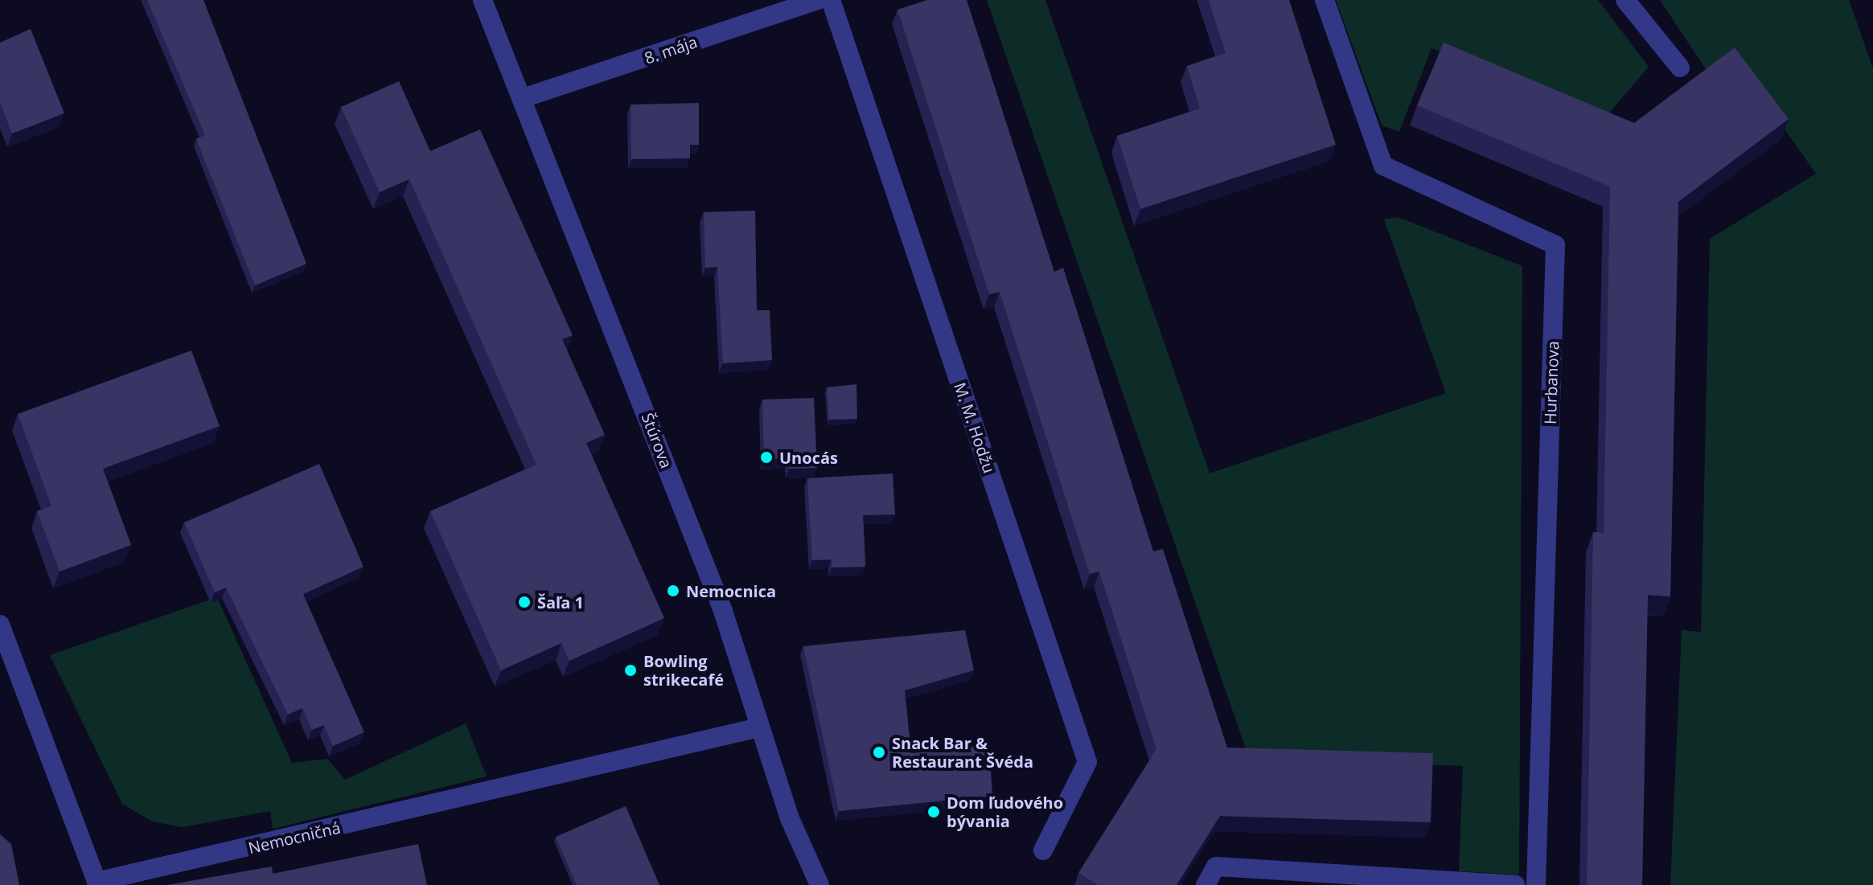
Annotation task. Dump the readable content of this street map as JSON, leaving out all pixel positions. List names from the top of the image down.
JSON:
{
  "streets": {
    "street": [
      "8. mája",
      "Hurbanova",
      "M. M. Hodžu",
      "Štúrova",
      "Nemocničná"
    ]
  },
  "crossings": [
    ["8. mája", "Štúrova"],
    ["Štúrova", "Nemocničná"]
  ],
  "places": [
    "Unocás",
    "Nemocnica",
    "Šaľa 1",
    "Bowling strikecafé",
    "Snack Bar & Restaurant Švéda",
    "Dom ľudového bývania"
  ]
}
